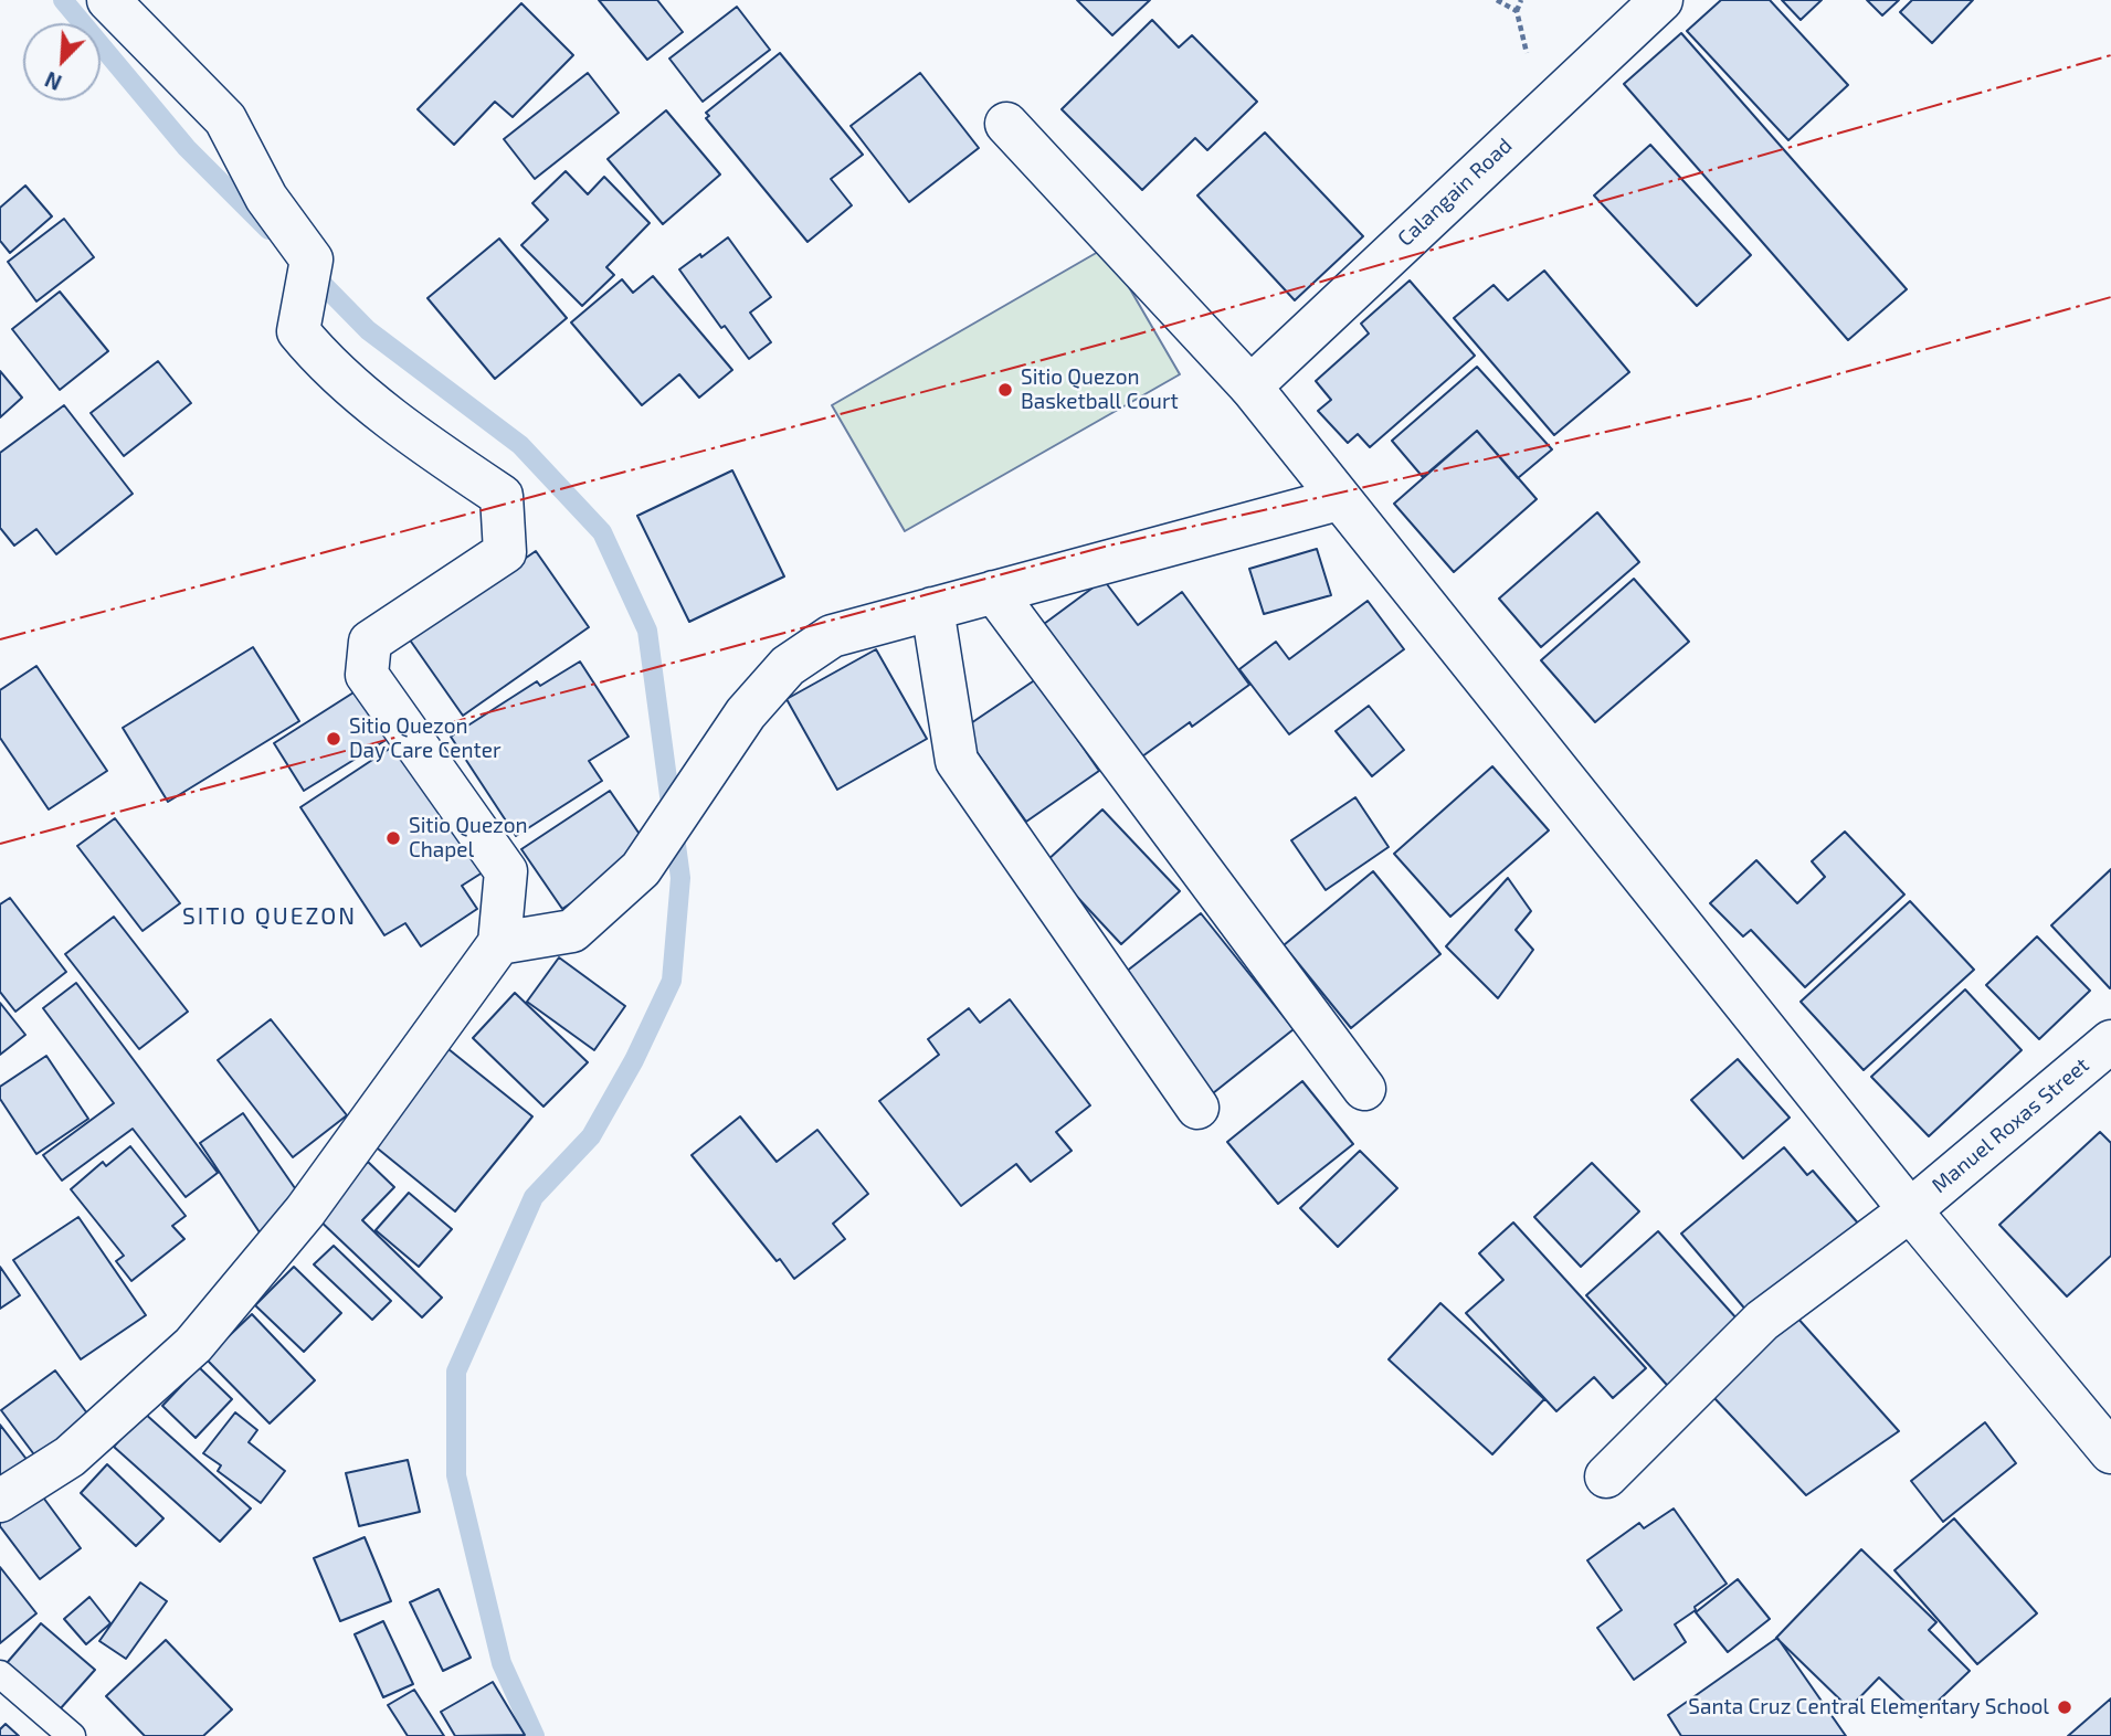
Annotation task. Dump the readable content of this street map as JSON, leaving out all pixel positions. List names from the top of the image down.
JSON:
{
  "streets": {
    "street": ["Calangain Road", "Manuel Roxas Street"]
  },
  "districts": ["SITIO QUEZON"],
  "places": [
    "Sitio Quezon Basketball Court",
    "Sitio Quezon Day Care Center",
    "Sitio Quezon Chapel",
    "Santa Cruz Central Elementary School"
  ],
  "north": "bottom left"
}
